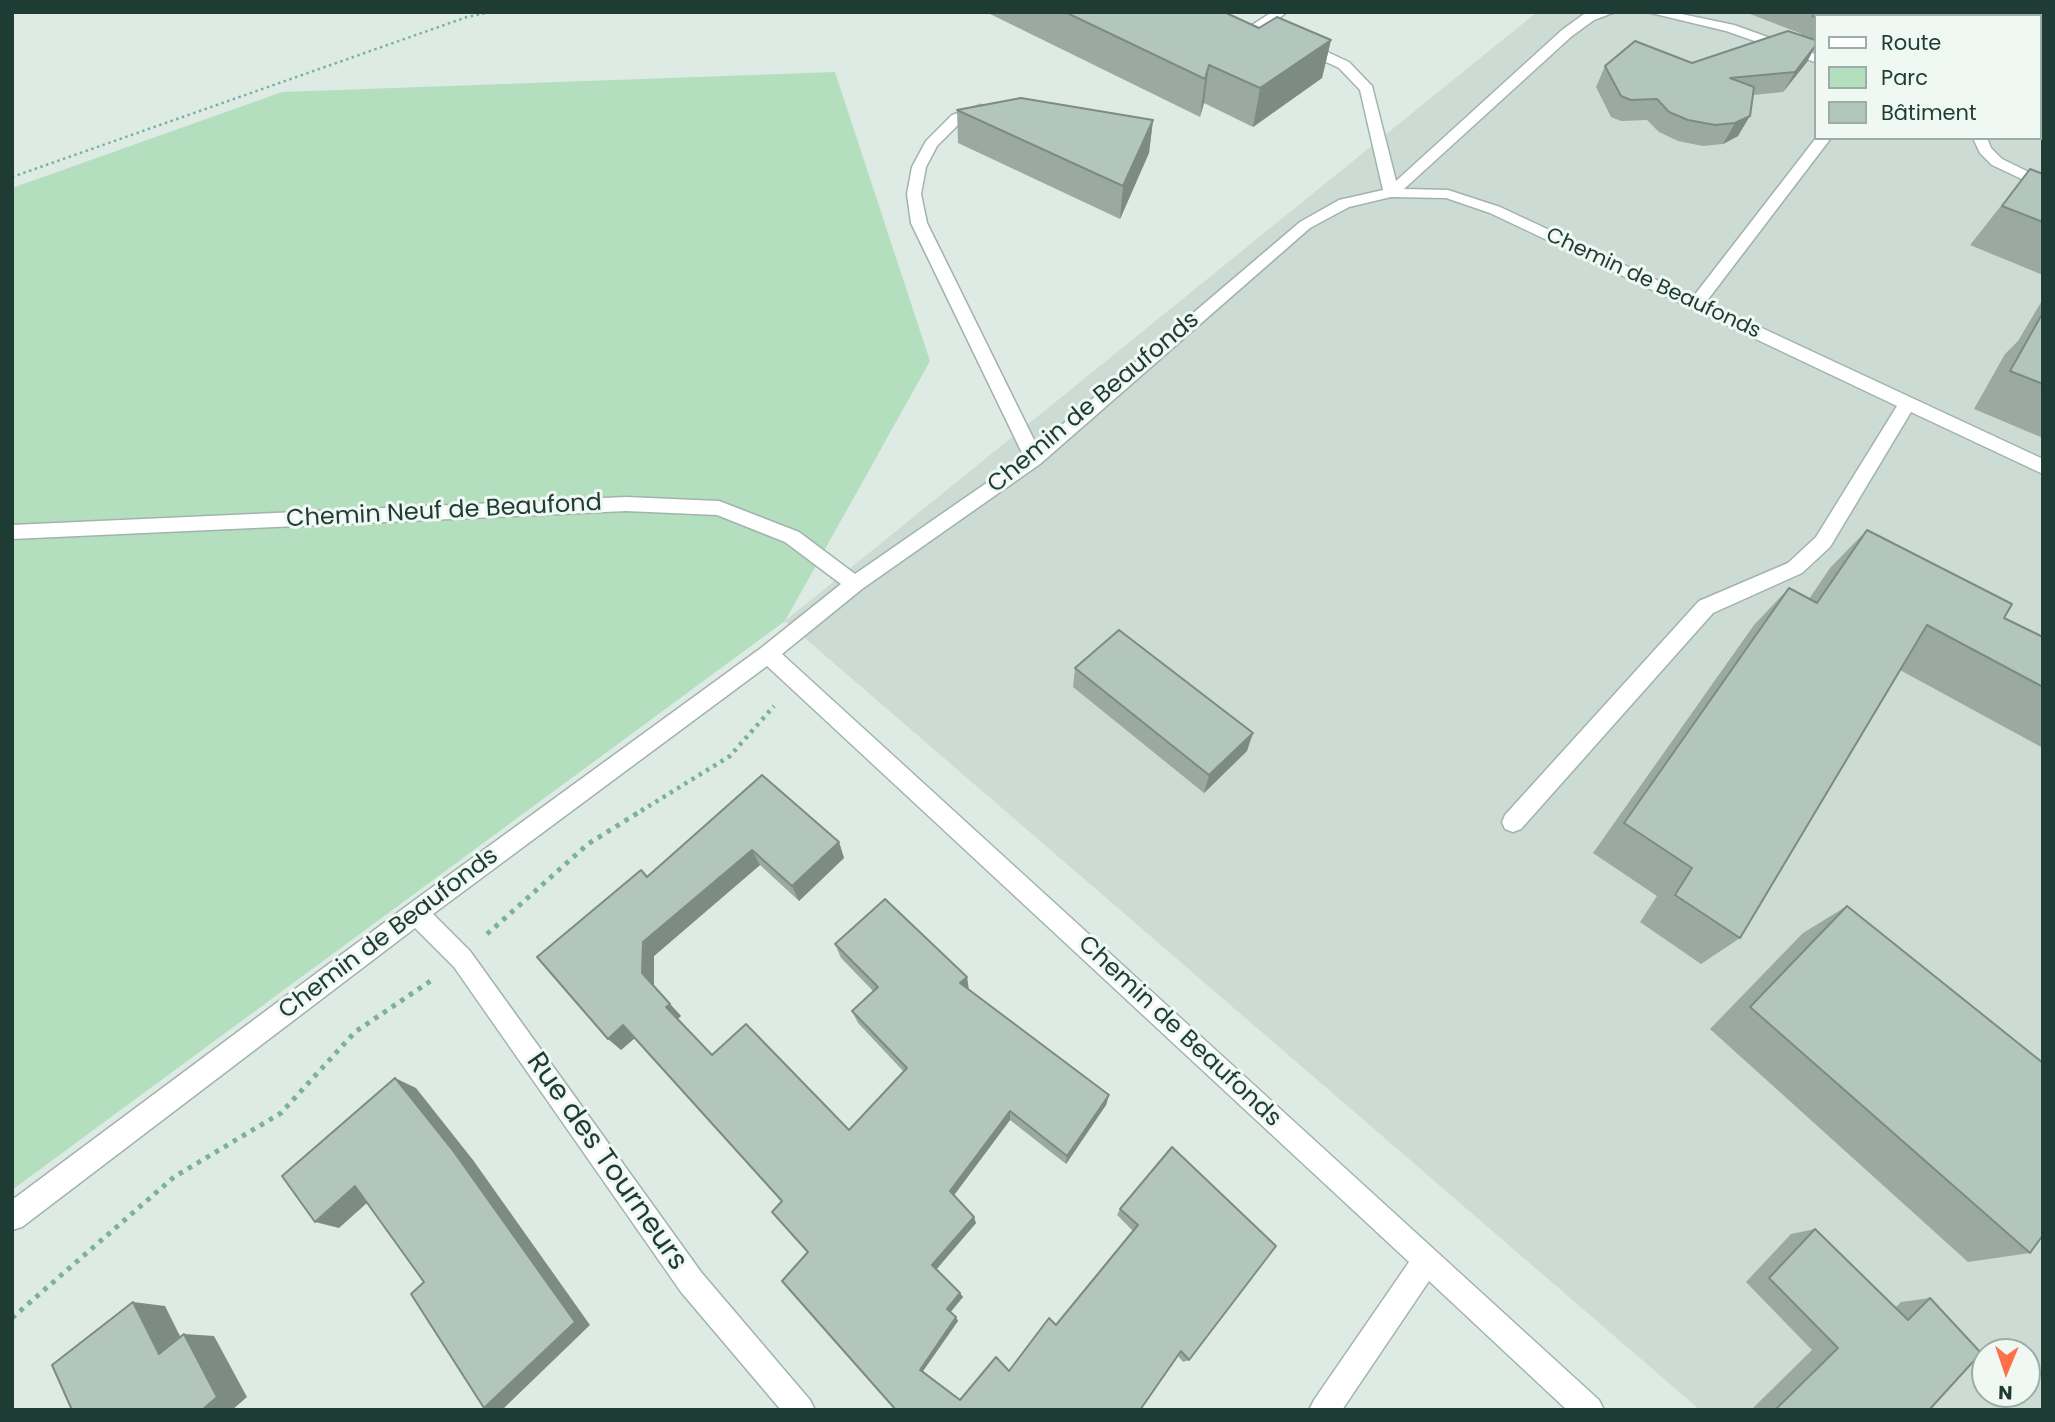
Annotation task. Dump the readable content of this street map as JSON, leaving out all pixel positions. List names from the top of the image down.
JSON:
{
  "streets": {
    "street": ["Chemin de Beaufonds", "Chemin Neuf de Beaufond", "Rue des Tourneurs"]
  },
  "crossings": [
    ["Chemin de Beaufonds", "Chemin Neuf de Beaufond"],
    ["Chemin de Beaufonds", "Rue des Tourneurs"]
  ],
  "legend": ["Route", "Parc", "Bâtiment"],
  "north": "bottom"
}
